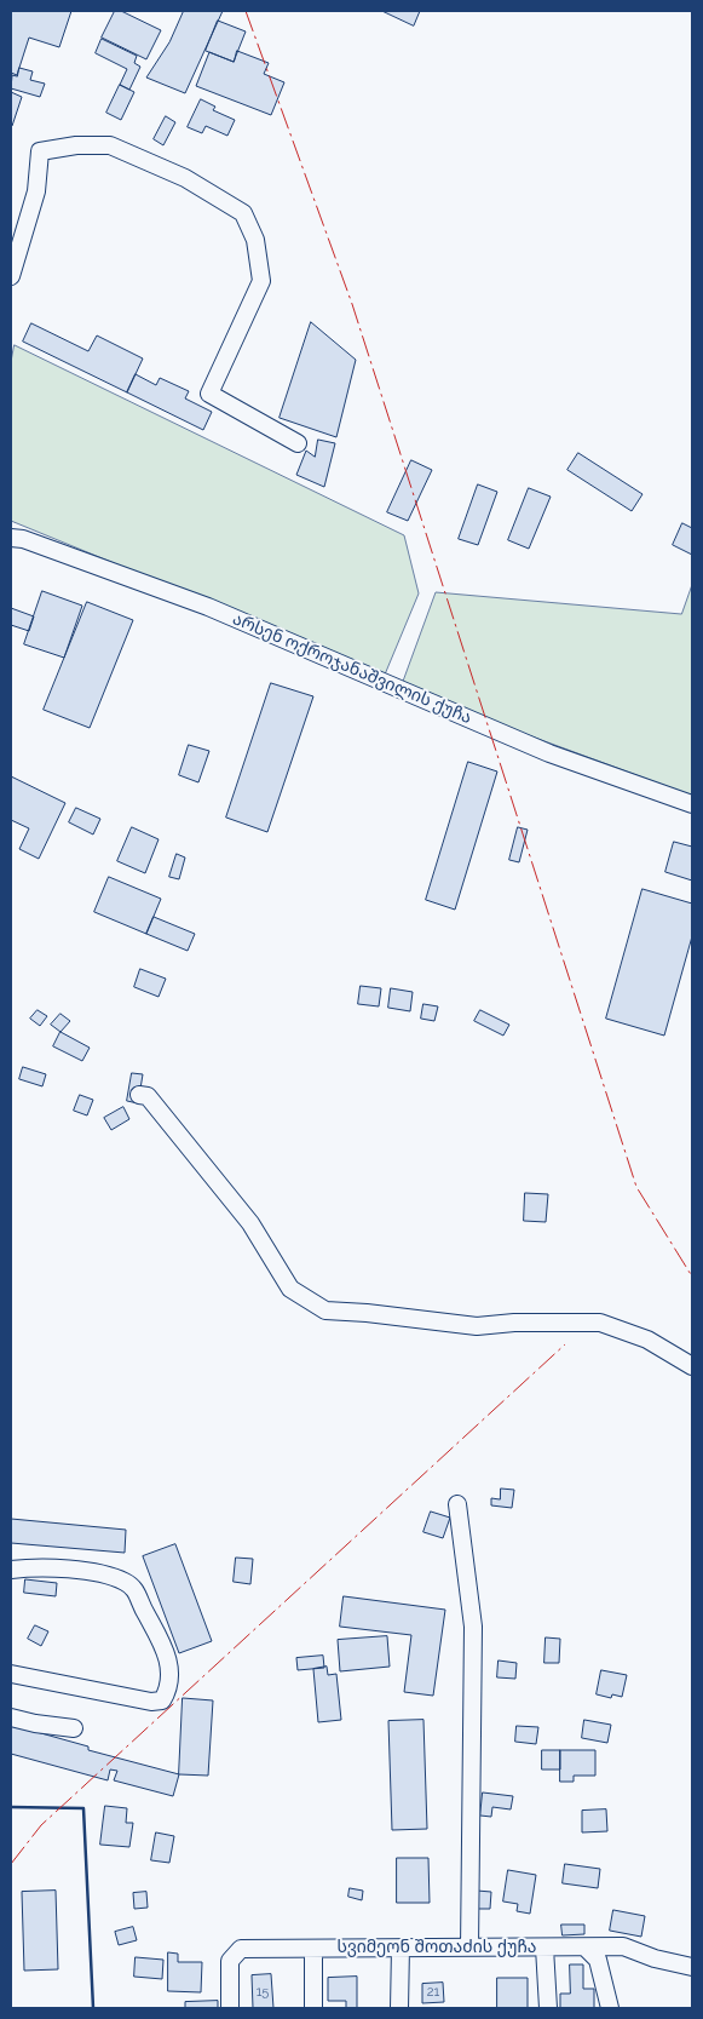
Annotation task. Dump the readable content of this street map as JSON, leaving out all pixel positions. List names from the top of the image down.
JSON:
{
  "streets": {
    "street": ["არსენ ოქროჯანაშვილის ქუჩა", "სვიმეონ შოთაძის ქუჩა"]
  },
  "house_numbers": ["15", "21"]
}
